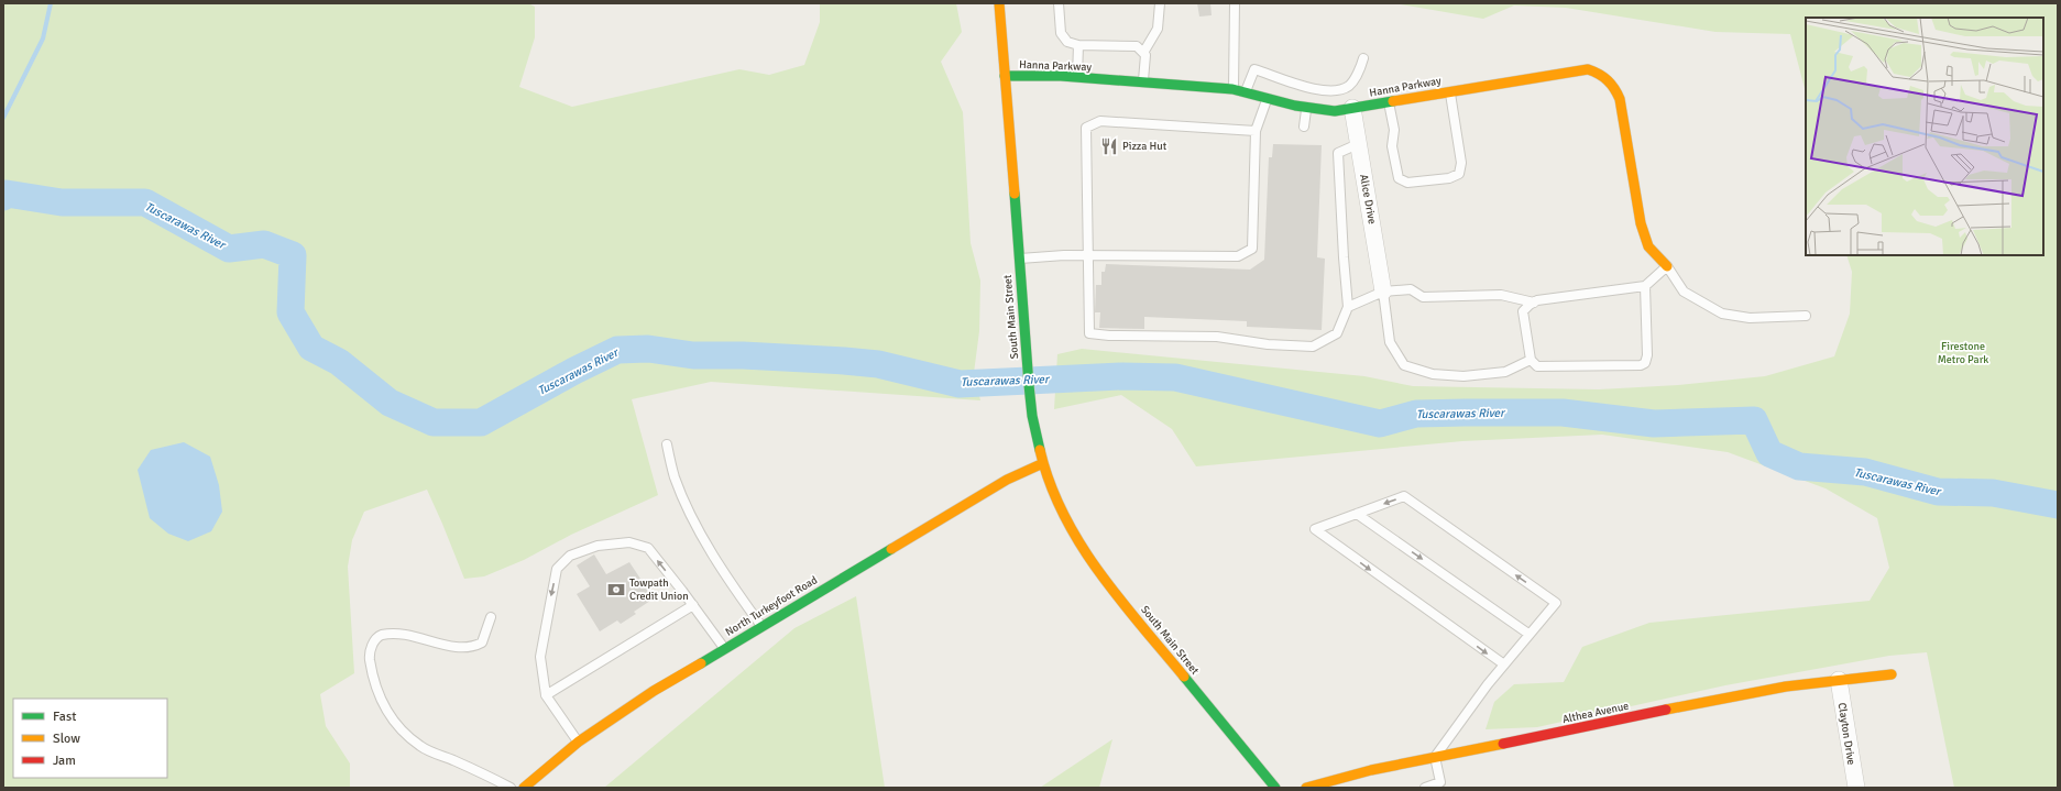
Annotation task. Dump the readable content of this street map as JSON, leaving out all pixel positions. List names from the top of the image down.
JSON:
{
  "streets": {
    "street": [
      "Hanna Parkway",
      "Alice Drive",
      "South Main Street",
      "North Turkeyfoot Road",
      "Althea Avenue",
      "Clayton Drive"
    ]
  },
  "crossings": [
    ["Hanna Parkway", "Alice Drive"],
    ["Hanna Parkway", "South Main Street"],
    ["South Main Street", "North Turkeyfoot Road"],
    ["Althea Avenue", "Clayton Drive"]
  ],
  "water": ["Tuscarawas River"],
  "parks": ["Firestone Metro Park"],
  "places": {
    "restaurant": ["Pizza Hut"],
    "bank": ["Towpath Credit Union"]
  },
  "legend": ["Fast", "Slow", "Jam"]
}
